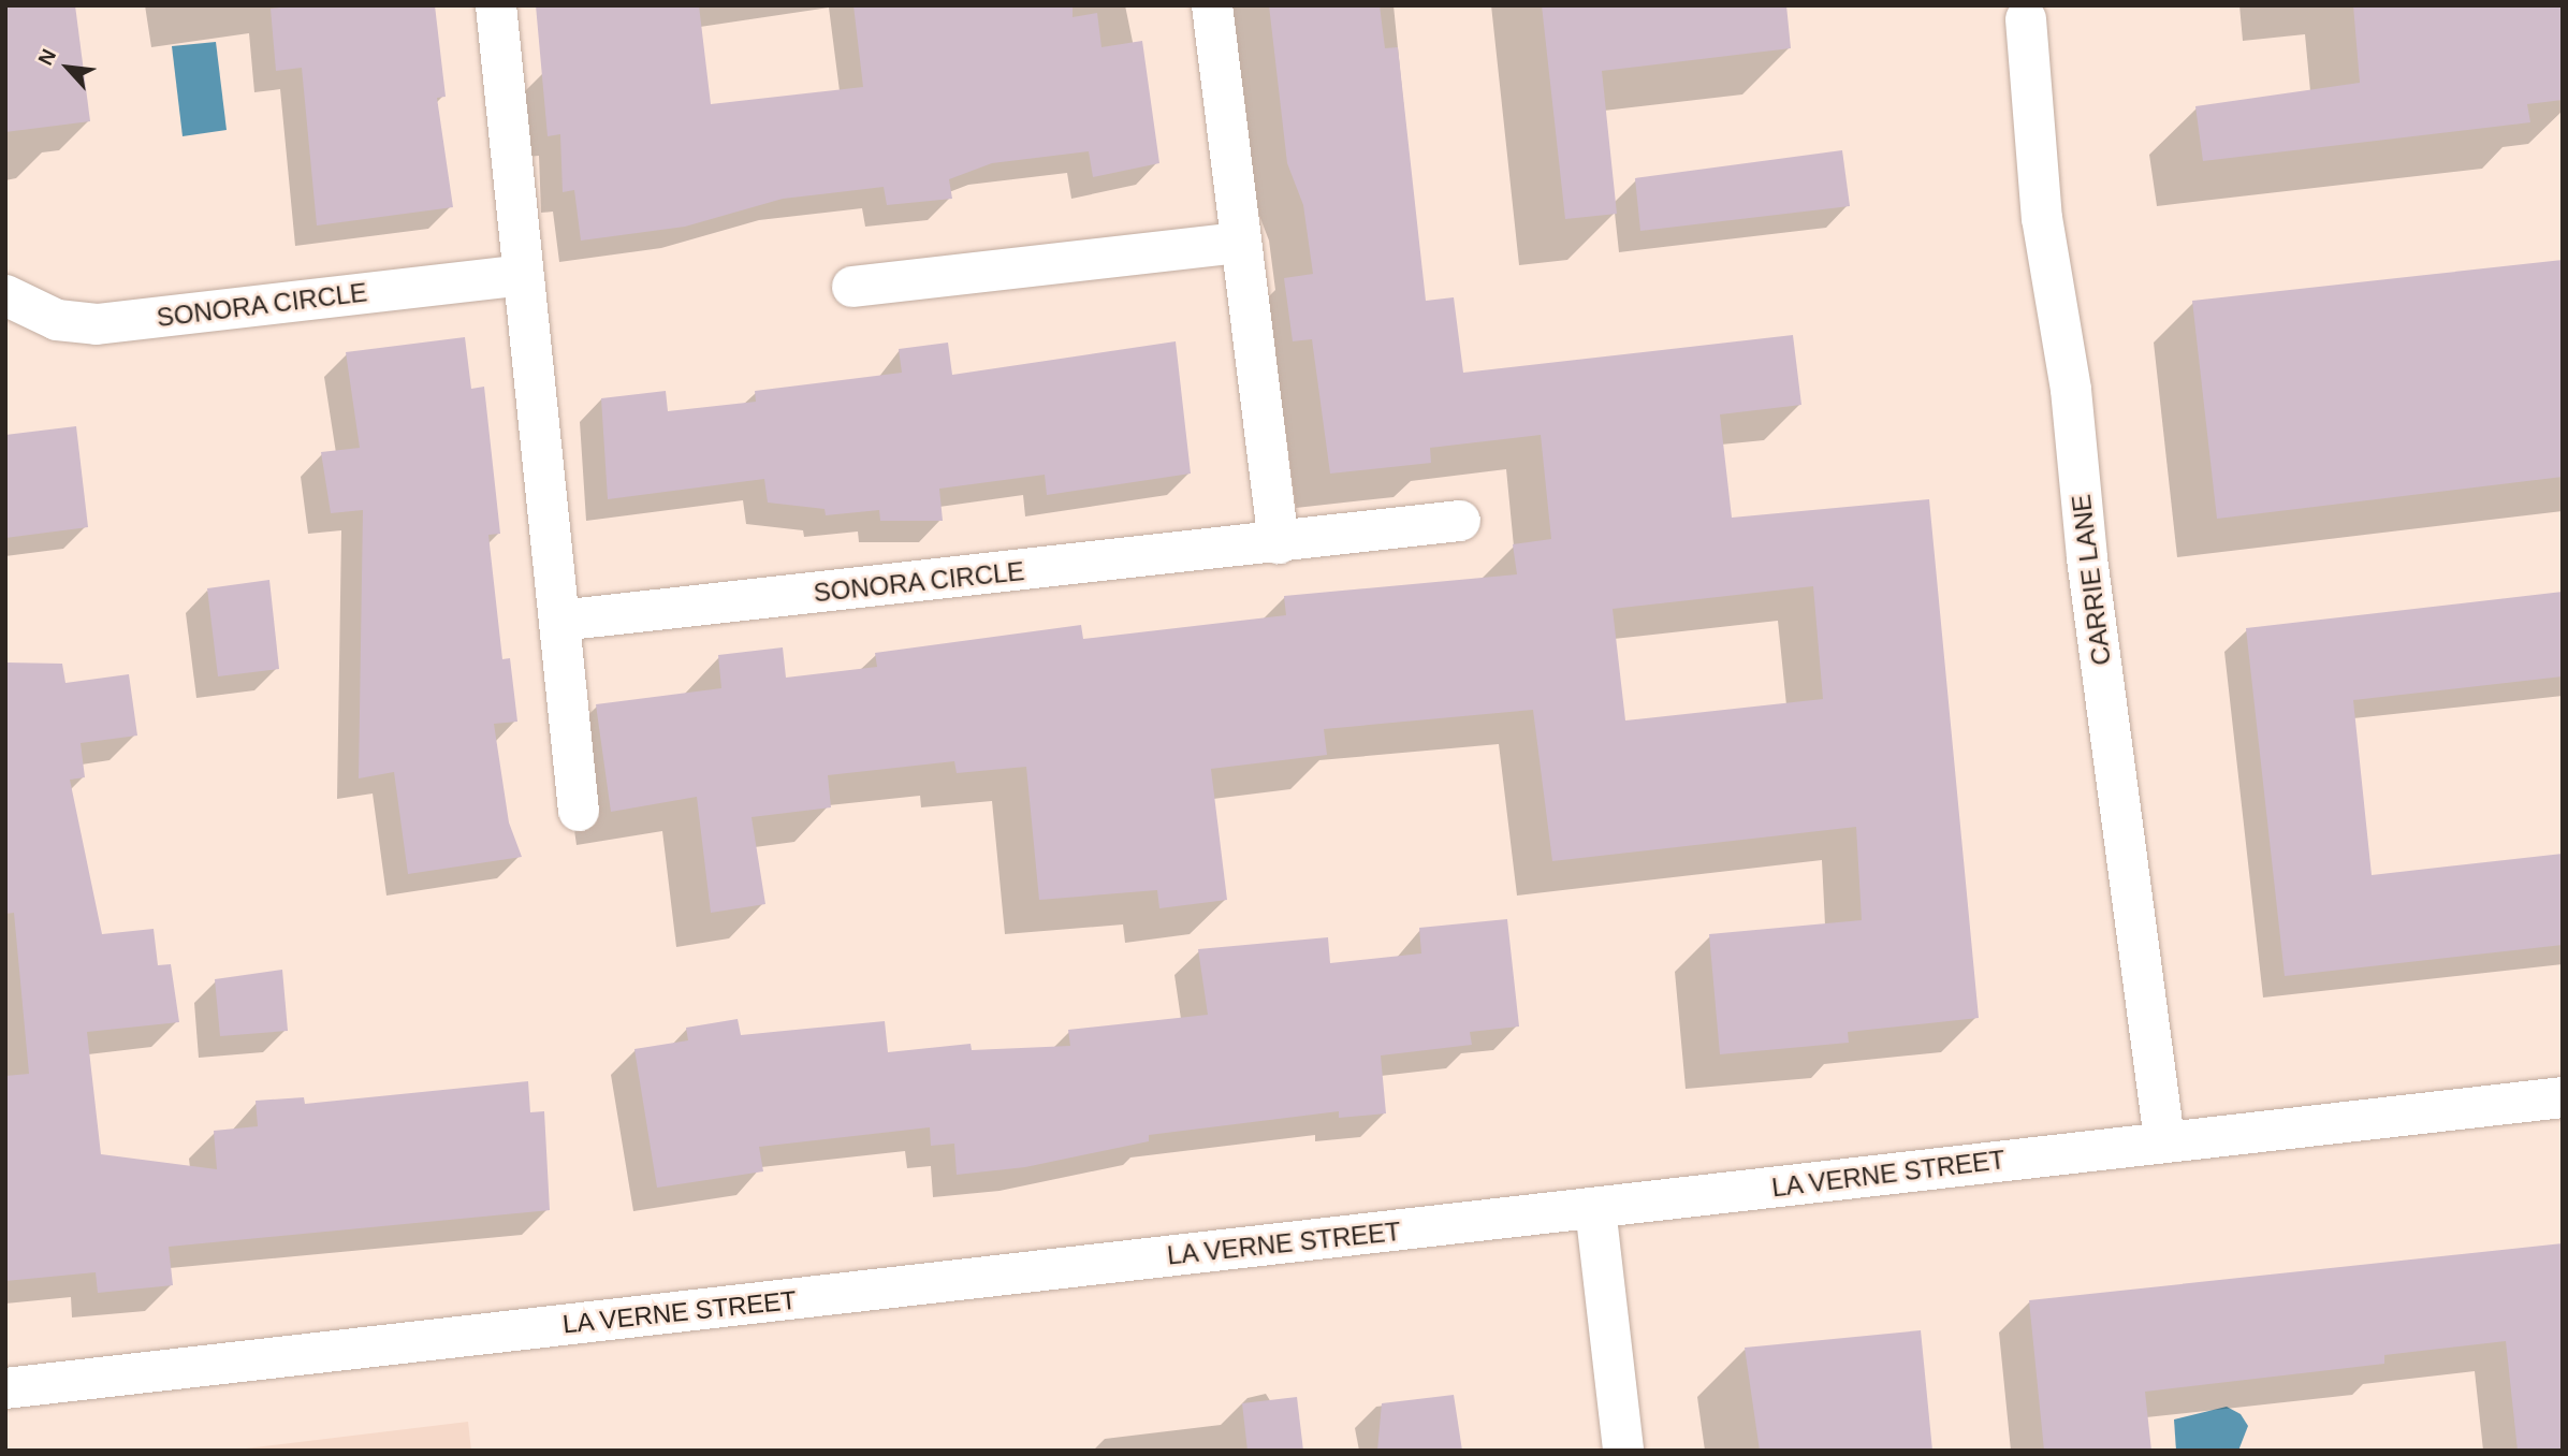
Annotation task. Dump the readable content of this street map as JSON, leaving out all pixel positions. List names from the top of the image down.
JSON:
{
  "streets": {
    "street": ["SONORA CIRCLE", "CARRIE LANE", "LA VERNE STREET"]
  },
  "crossings": [
    ["CARRIE LANE", "LA VERNE STREET"]
  ],
  "north": "top left"
}
